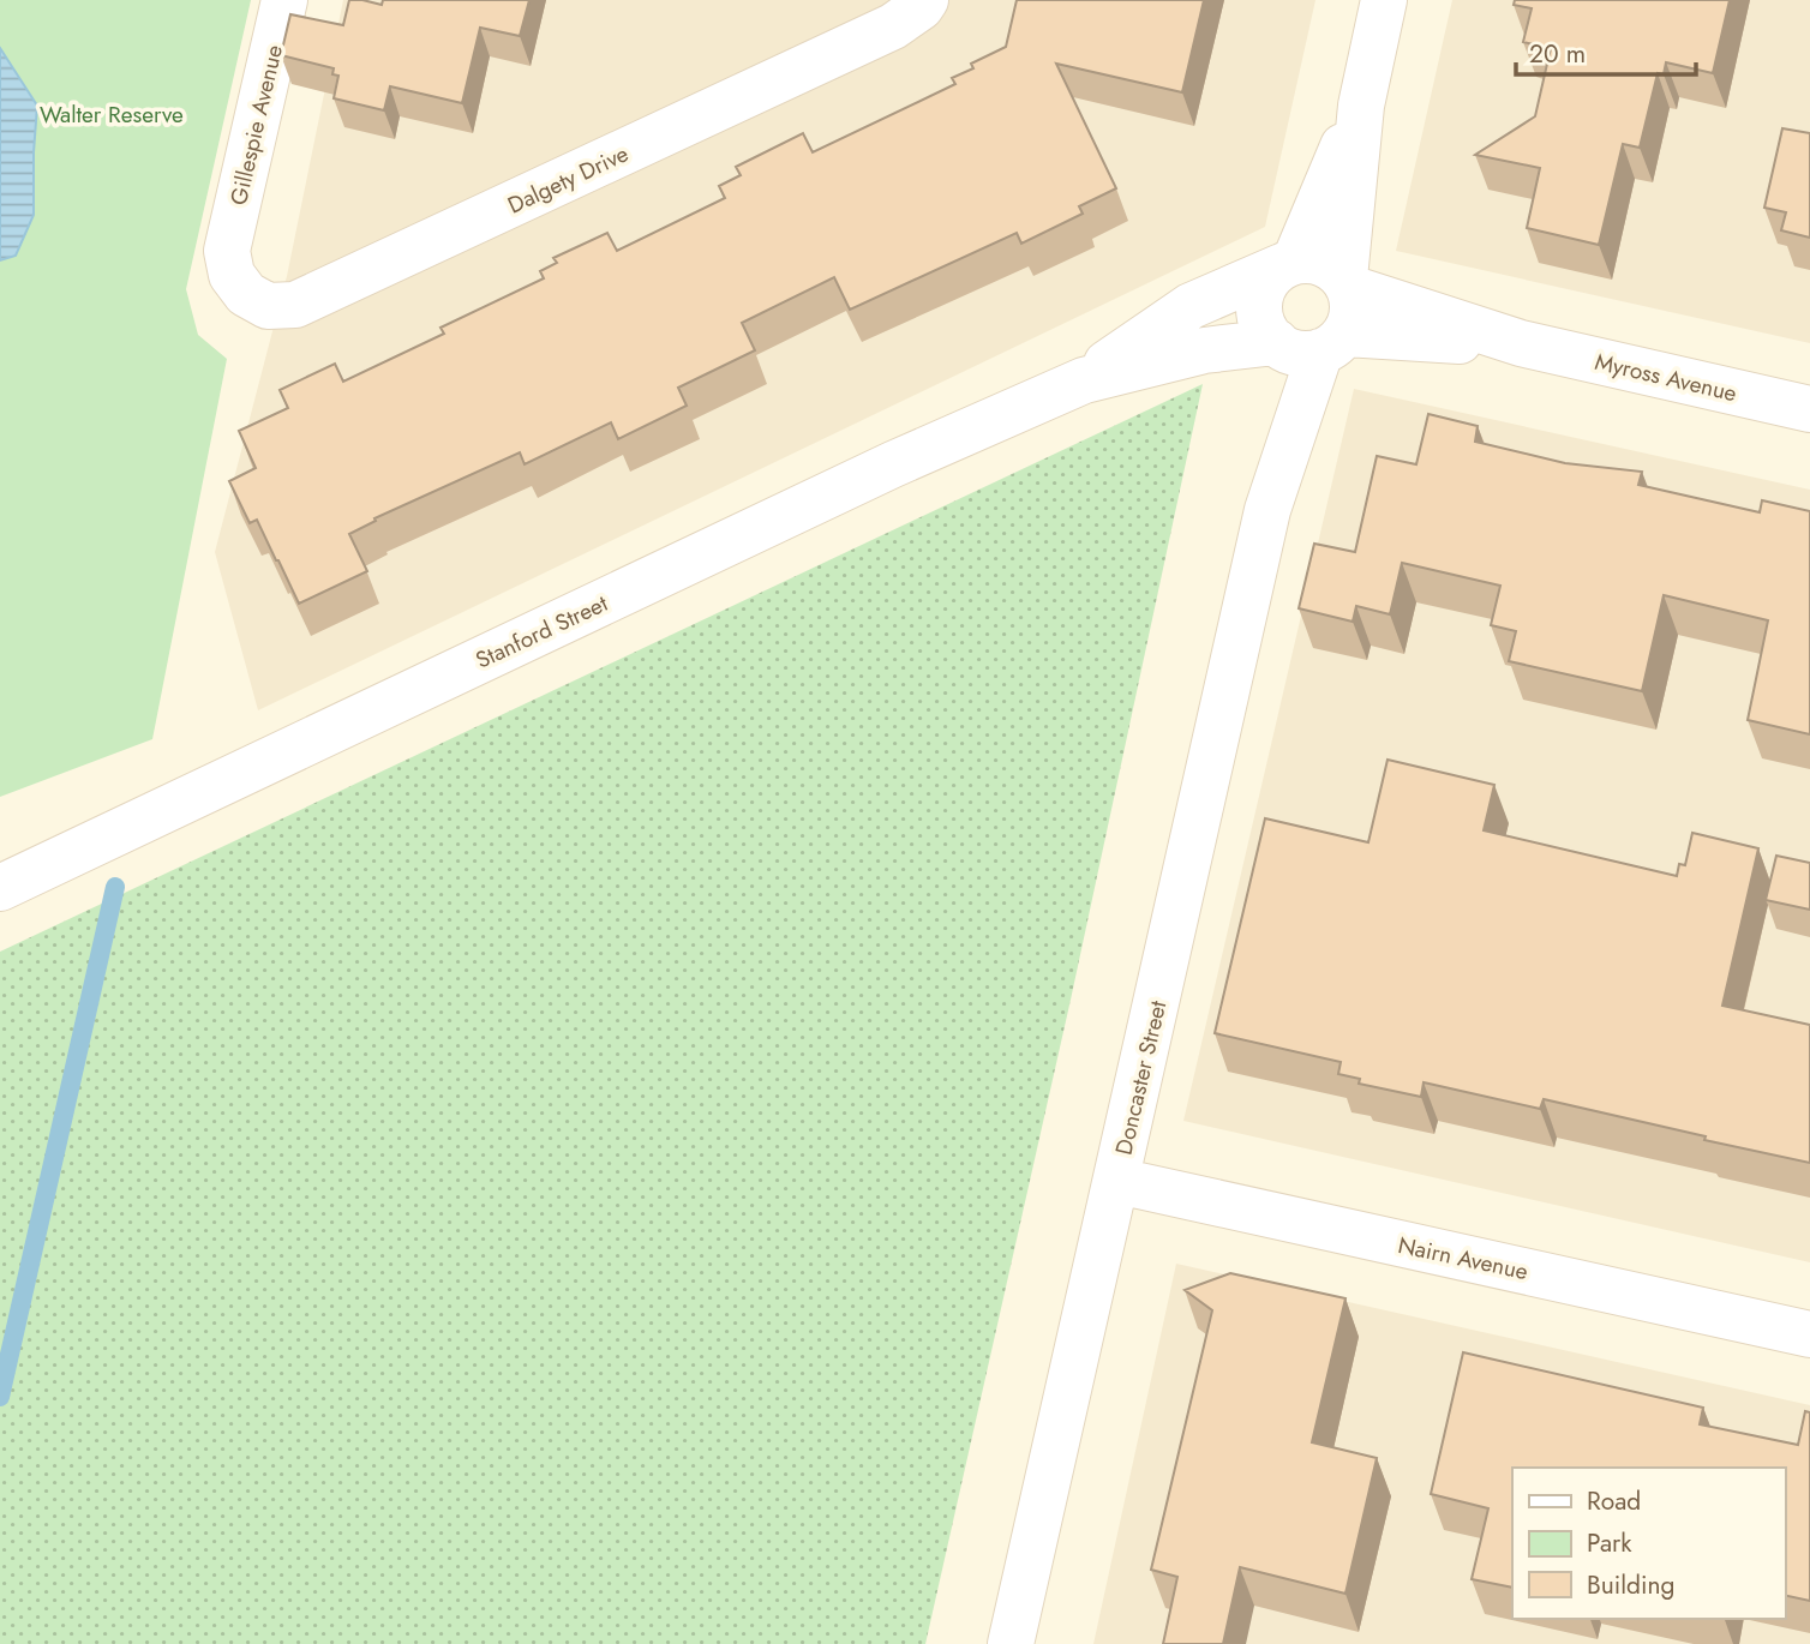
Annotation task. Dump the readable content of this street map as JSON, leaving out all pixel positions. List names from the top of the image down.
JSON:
{
  "streets": {
    "street": [
      "Gillespie Avenue",
      "Dalgety Drive",
      "Myross Avenue",
      "Stanford Street",
      "Doncaster Street",
      "Nairn Avenue"
    ]
  },
  "crossings": [
    ["Gillespie Avenue", "Dalgety Drive"],
    ["Myross Avenue", "Stanford Street"],
    ["Myross Avenue", "Doncaster Street"],
    ["Stanford Street", "Doncaster Street"],
    ["Doncaster Street", "Nairn Avenue"]
  ],
  "parks": ["Walter Reserve"],
  "legend": ["Road", "Park", "Building"],
  "scale_bar": "20 m"
}
